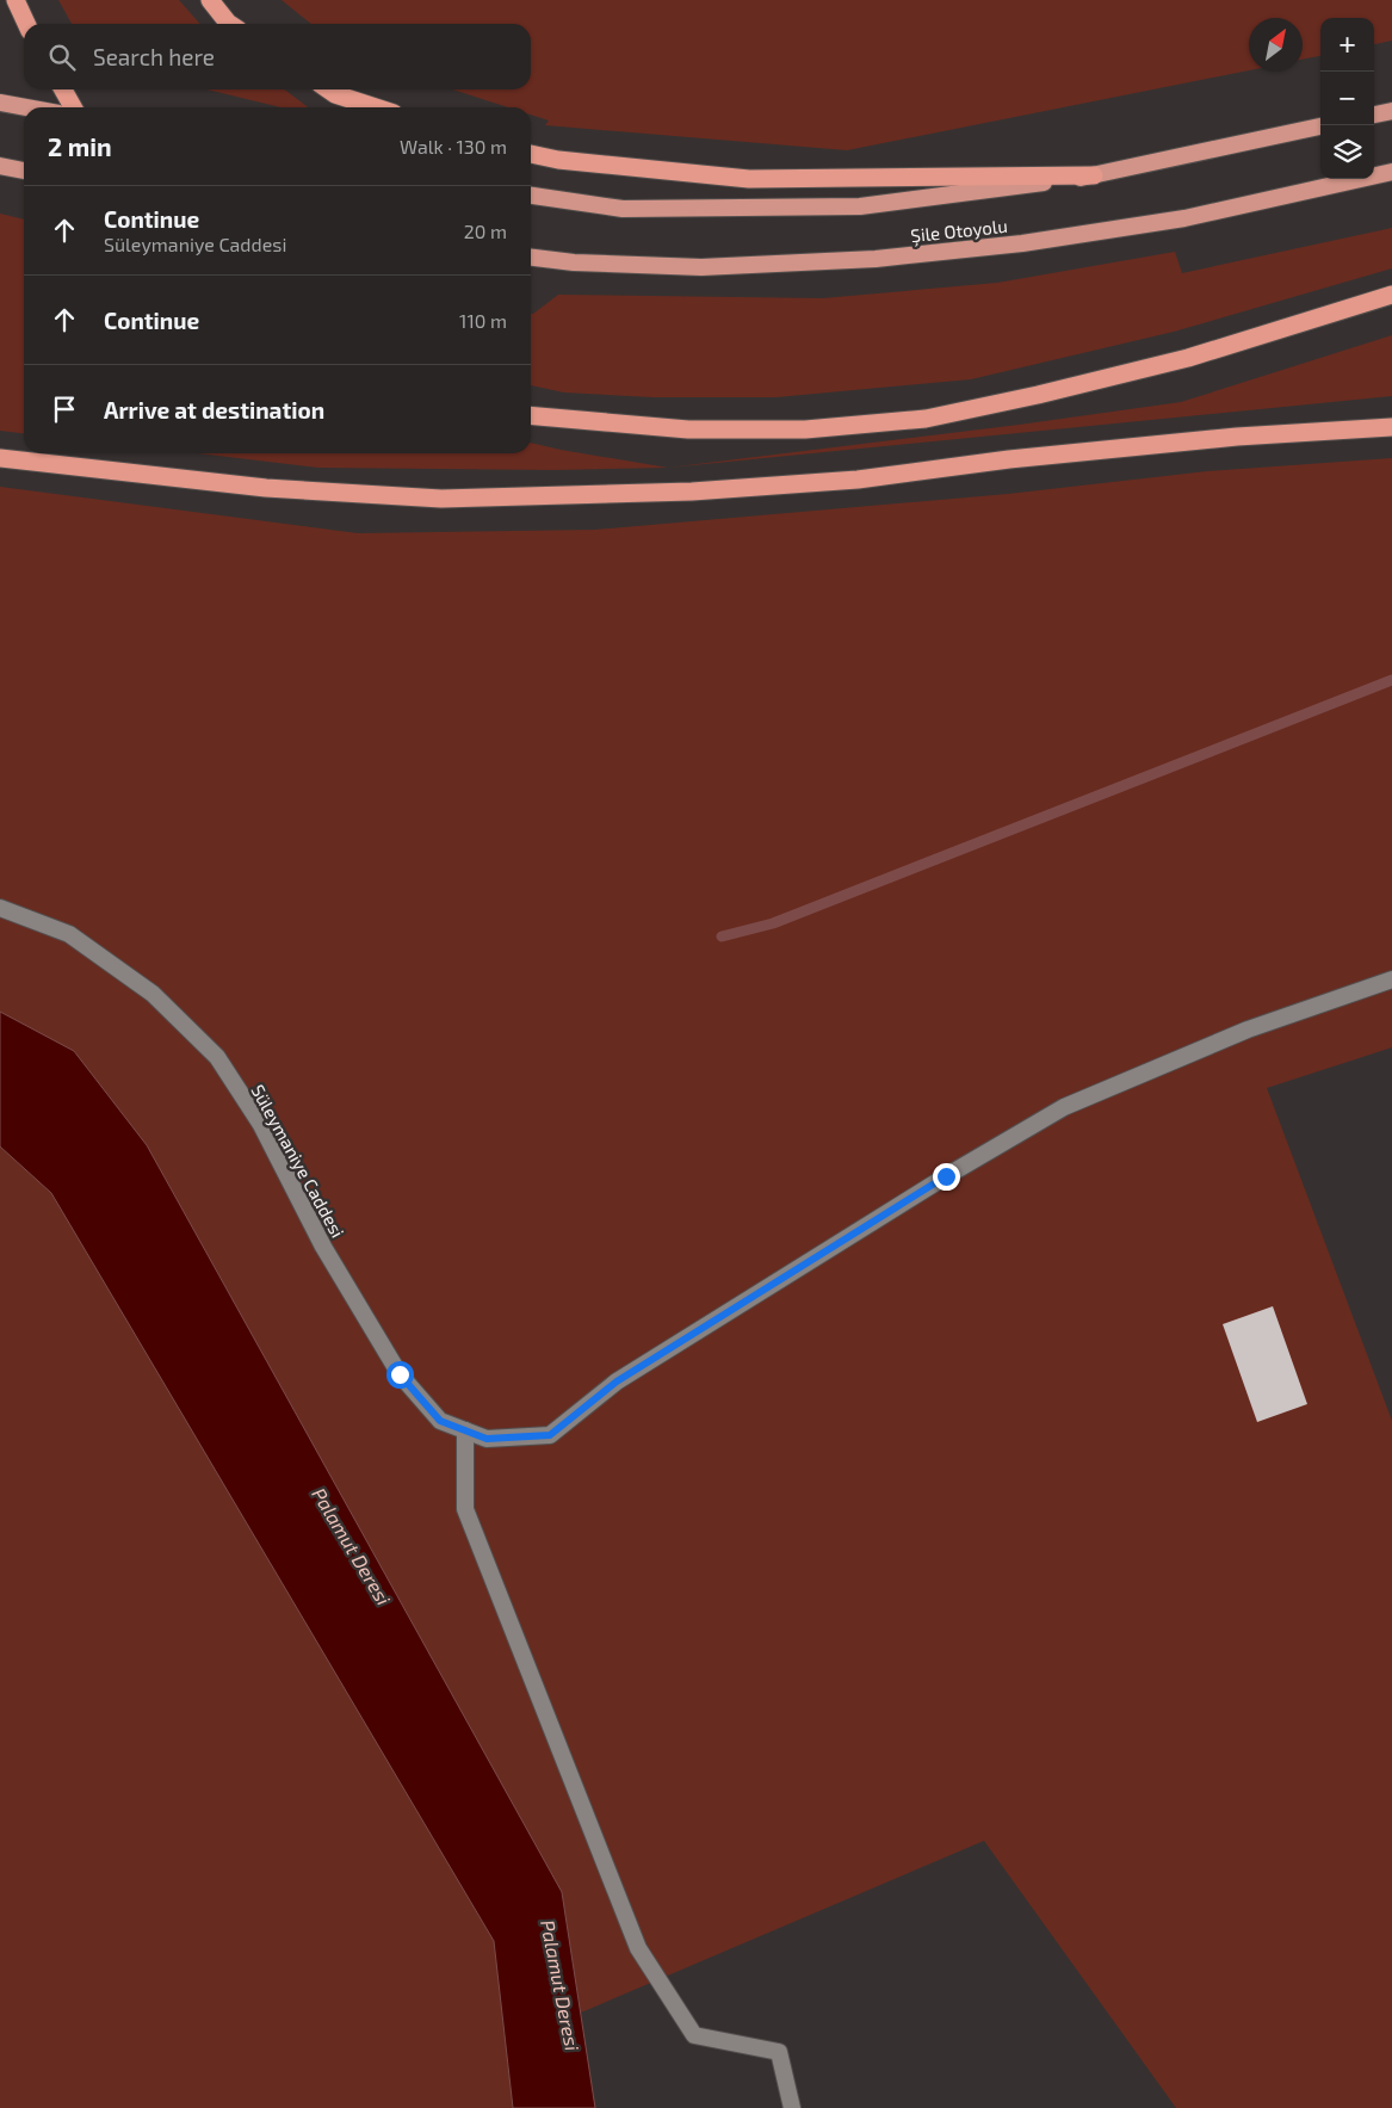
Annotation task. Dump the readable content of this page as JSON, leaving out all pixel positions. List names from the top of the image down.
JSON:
{
  "streets": {
    "highway": ["Şile Otoyolu"],
    "street": ["Süleymaniye Caddesi"]
  },
  "water": ["Palamut Deresi"],
  "north": "top right",
  "page": {
    "map_buttons": ["+", "−"],
    "search": "Search here",
    "heading": ["2 min", "Walk · 130 m"],
    "list": [
      ["Continue", "Süleymaniye Caddesi", "20 m"],
      ["Continue", "110 m"],
      "Arrive at destination"
    ]
  }
}
